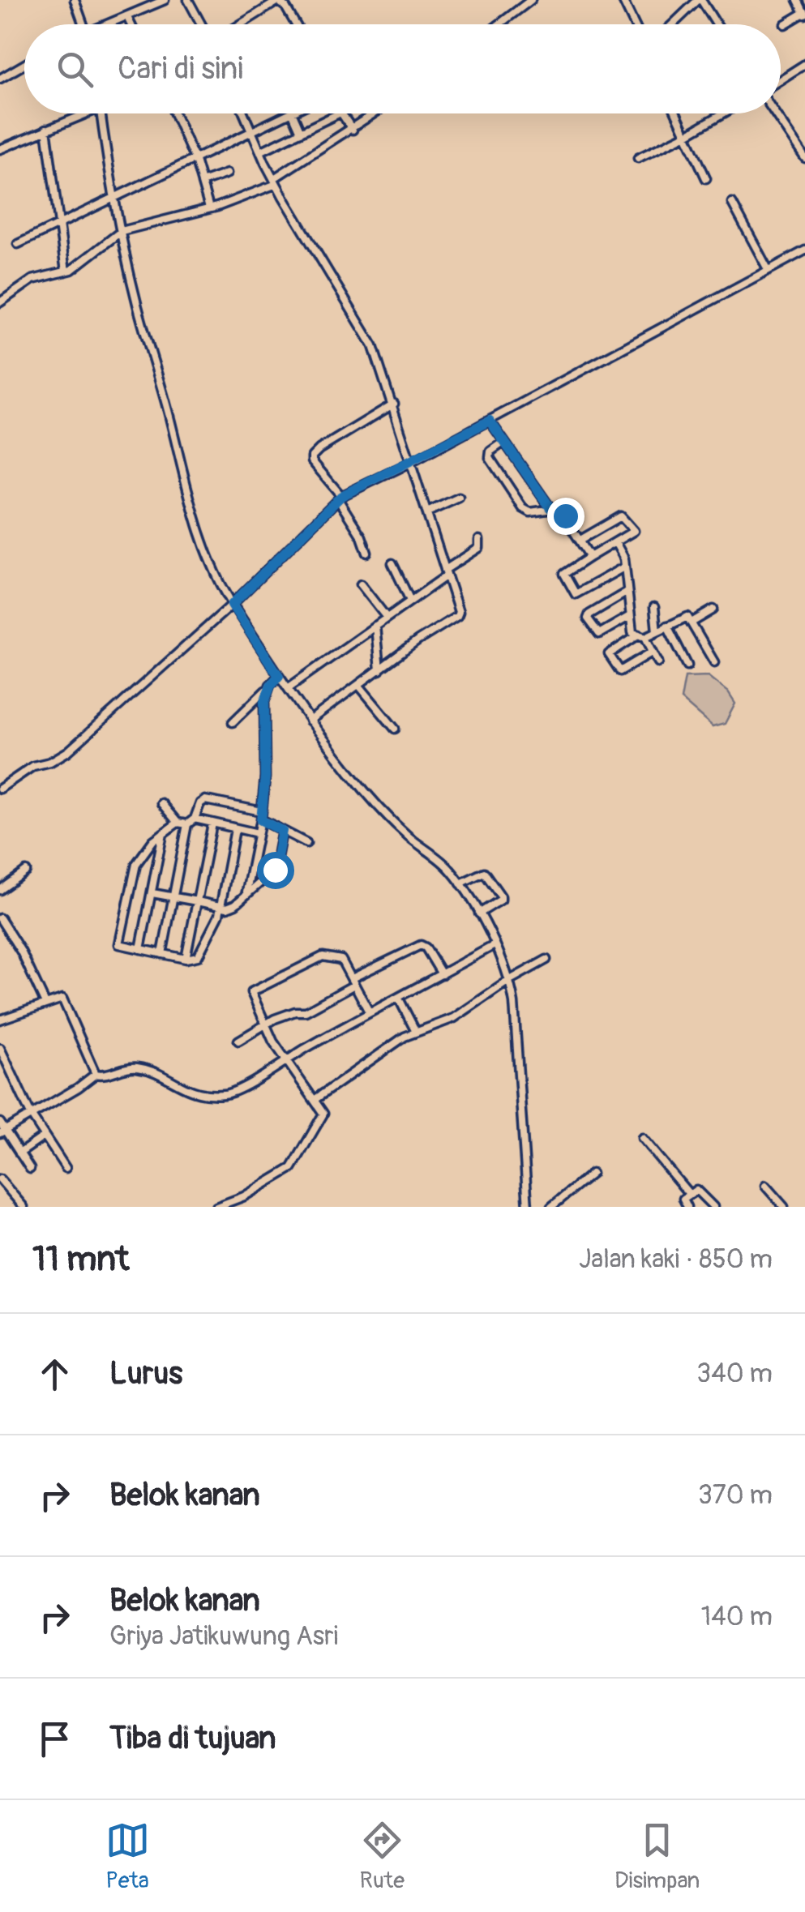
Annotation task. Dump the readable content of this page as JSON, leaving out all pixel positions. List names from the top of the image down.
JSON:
{
  "page": {
    "search": "Cari di sini",
    "heading": ["11 mnt", "Jalan kaki · 850 m"],
    "list": [
      ["Lurus", "340 m"],
      ["Belok kanan", "370 m"],
      ["Belok kanan", "Griya Jatikuwung Asri", "140 m"],
      "Tiba di tujuan"
    ],
    "nav": ["Peta", "Rute", "Disimpan"]
  }
}
